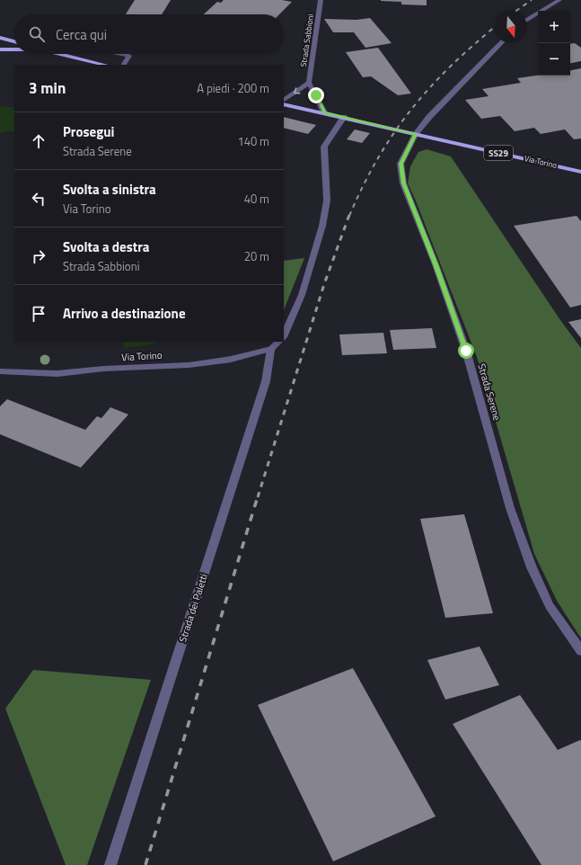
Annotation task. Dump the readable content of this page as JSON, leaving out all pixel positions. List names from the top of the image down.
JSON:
{
  "streets": {
    "main road": ["SS29", "Via Torino"],
    "street": ["Strada Sabbioni", "Strada Serene", "Strada dei Paletti"]
  },
  "crossings": [
    ["Via Torino", "Strada Serene"],
    ["Via Torino", "Strada dei Paletti"]
  ],
  "north": "bottom",
  "page": {
    "map_buttons": ["+", "−"],
    "search": "Cerca qui",
    "heading": ["3 min", "A piedi · 200 m"],
    "list": [
      ["Prosegui", "Strada Serene", "140 m"],
      ["Svolta a sinistra", "Via Torino", "40 m"],
      ["Svolta a destra", "Strada Sabbioni", "20 m"],
      "Arrivo a destinazione"
    ]
  }
}
